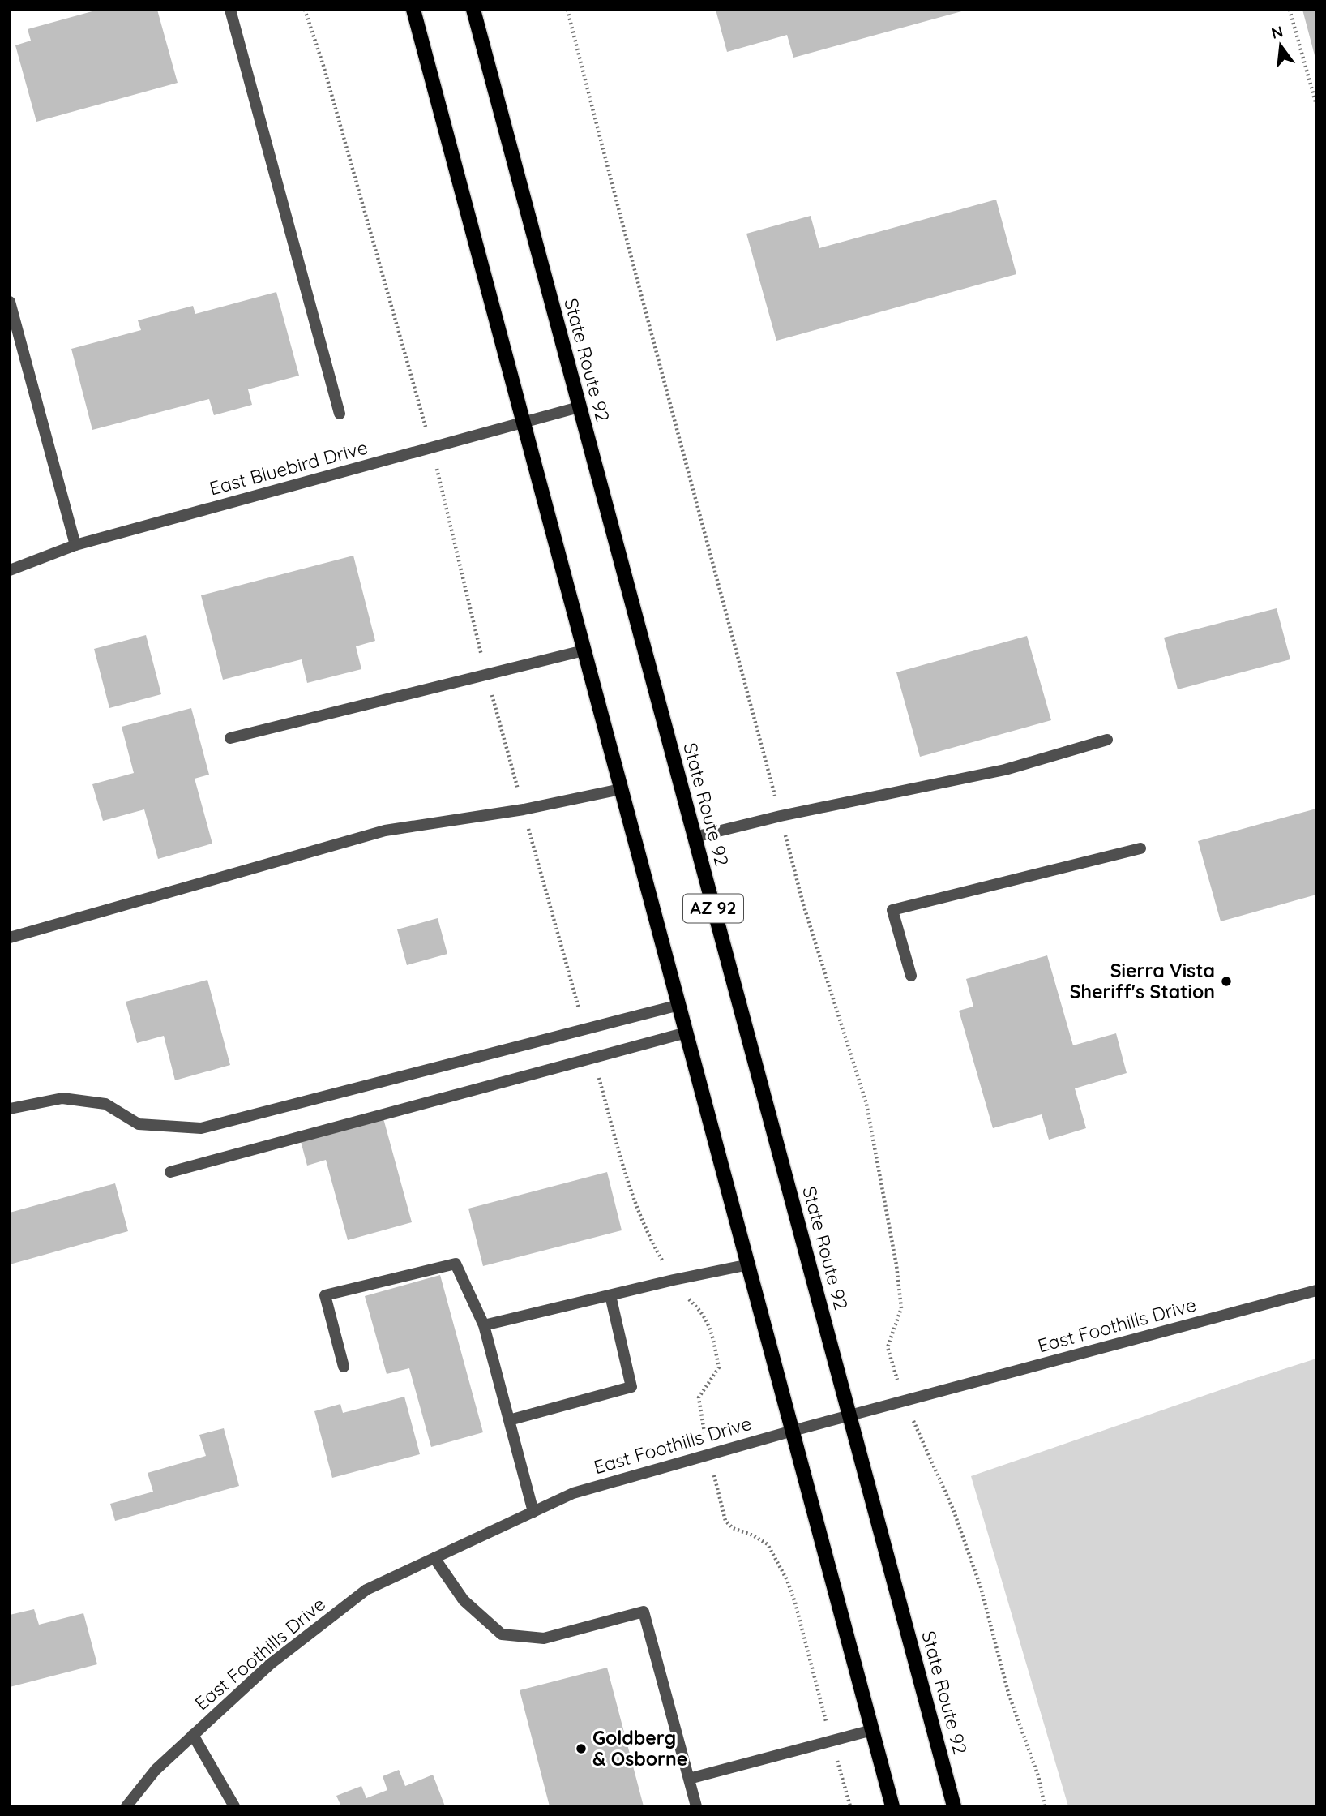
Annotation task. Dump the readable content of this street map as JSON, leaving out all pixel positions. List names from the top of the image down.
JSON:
{
  "streets": {
    "main road": ["State Route 92", "AZ 92"],
    "street": ["East Bluebird Drive", "East Foothills Drive"]
  },
  "crossings": [
    ["State Route 92", "East Bluebird Drive"],
    ["State Route 92", "East Foothills Drive"],
    ["East Bluebird Drive", "AZ 92"],
    ["AZ 92", "East Foothills Drive"]
  ],
  "places": ["Sierra Vista Sheriff's Station", "Goldberg & Osborne"],
  "north": "top"
}
